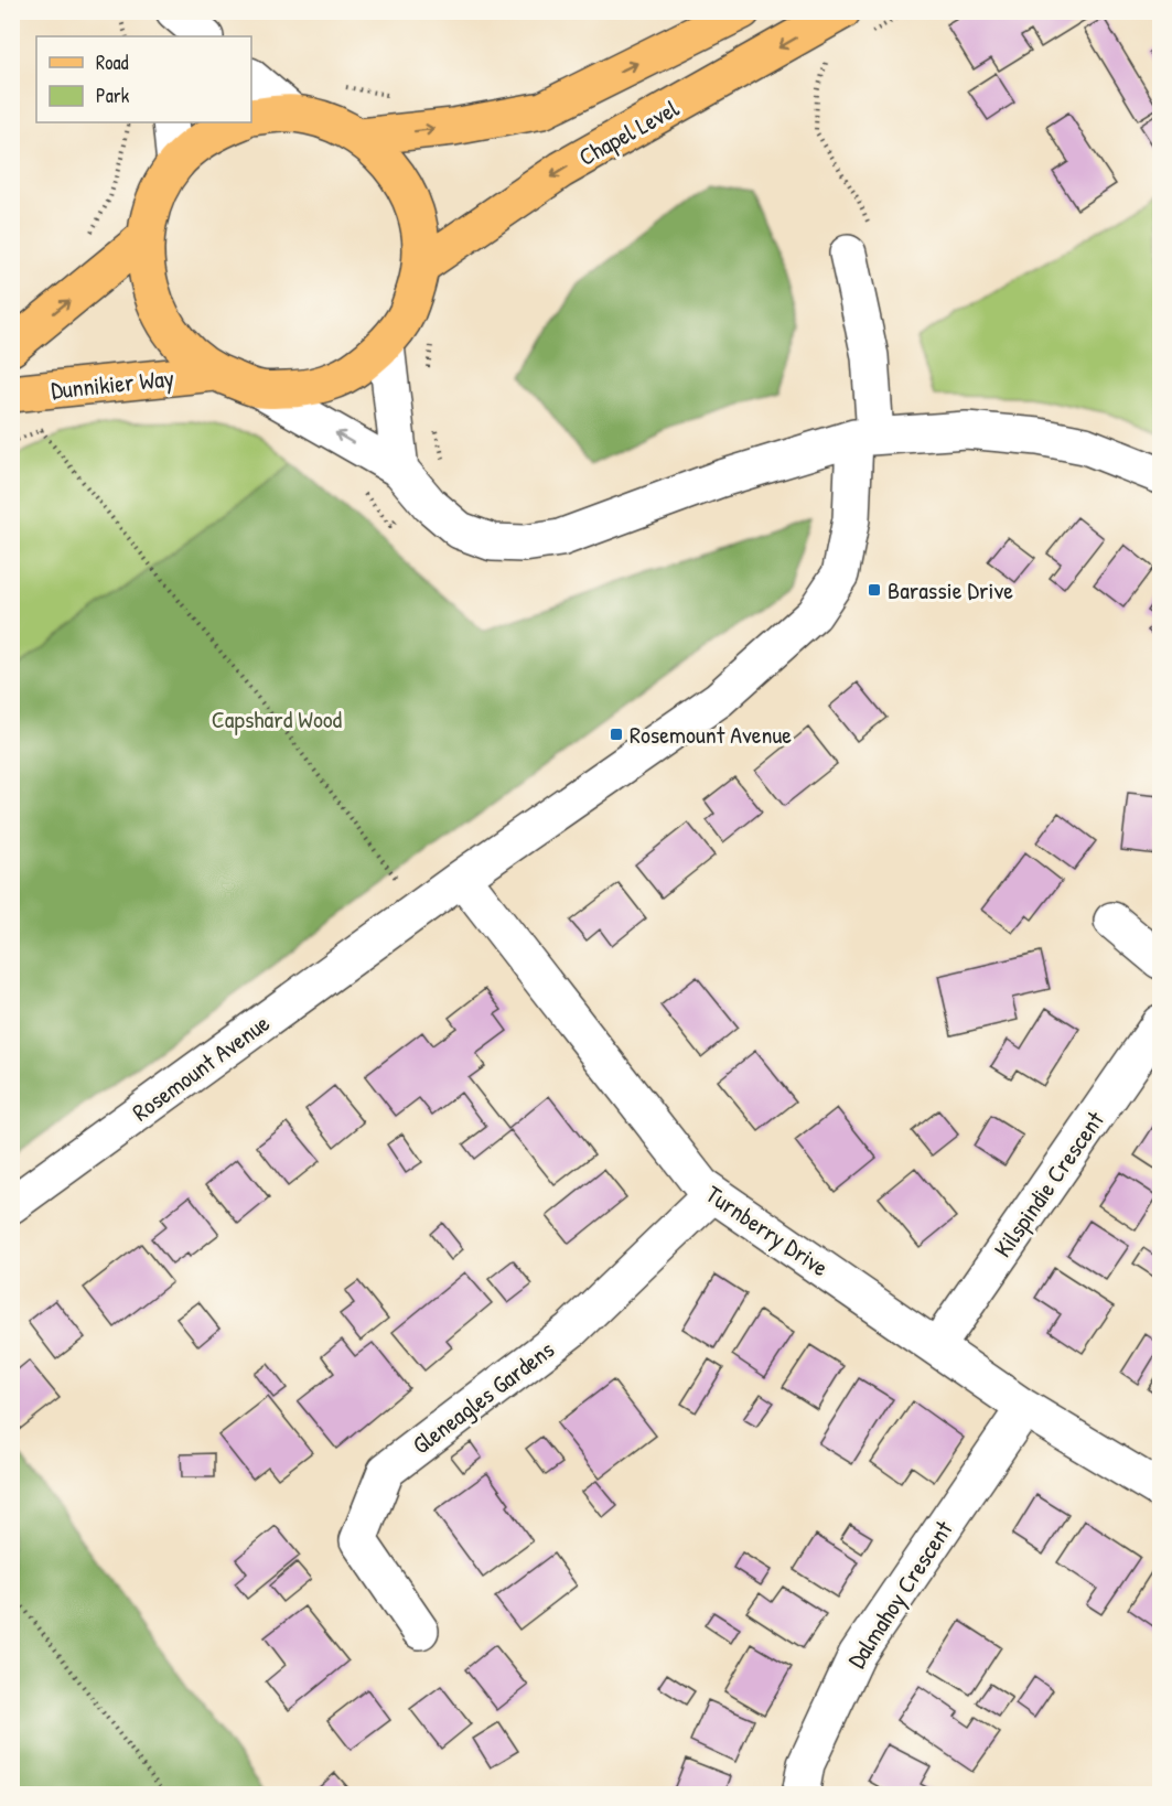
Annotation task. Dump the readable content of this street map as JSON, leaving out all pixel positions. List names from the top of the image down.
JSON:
{
  "streets": {
    "main road": ["Chapel Level", "Dunnikier Way"],
    "street": [
      "Rosemount Avenue",
      "Kilspindie Crescent",
      "Turnberry Drive",
      "Gleneagles Gardens",
      "Dalmahoy Crescent"
    ]
  },
  "crossings": [
    ["Rosemount Avenue", "Turnberry Drive"],
    ["Kilspindie Crescent", "Turnberry Drive"],
    ["Turnberry Drive", "Gleneagles Gardens"],
    ["Turnberry Drive", "Dalmahoy Crescent"]
  ],
  "parks": ["Capshard Wood"],
  "places": {
    "transit": ["Barassie Drive", "Rosemount Avenue"]
  },
  "legend": ["Road", "Park"]
}
